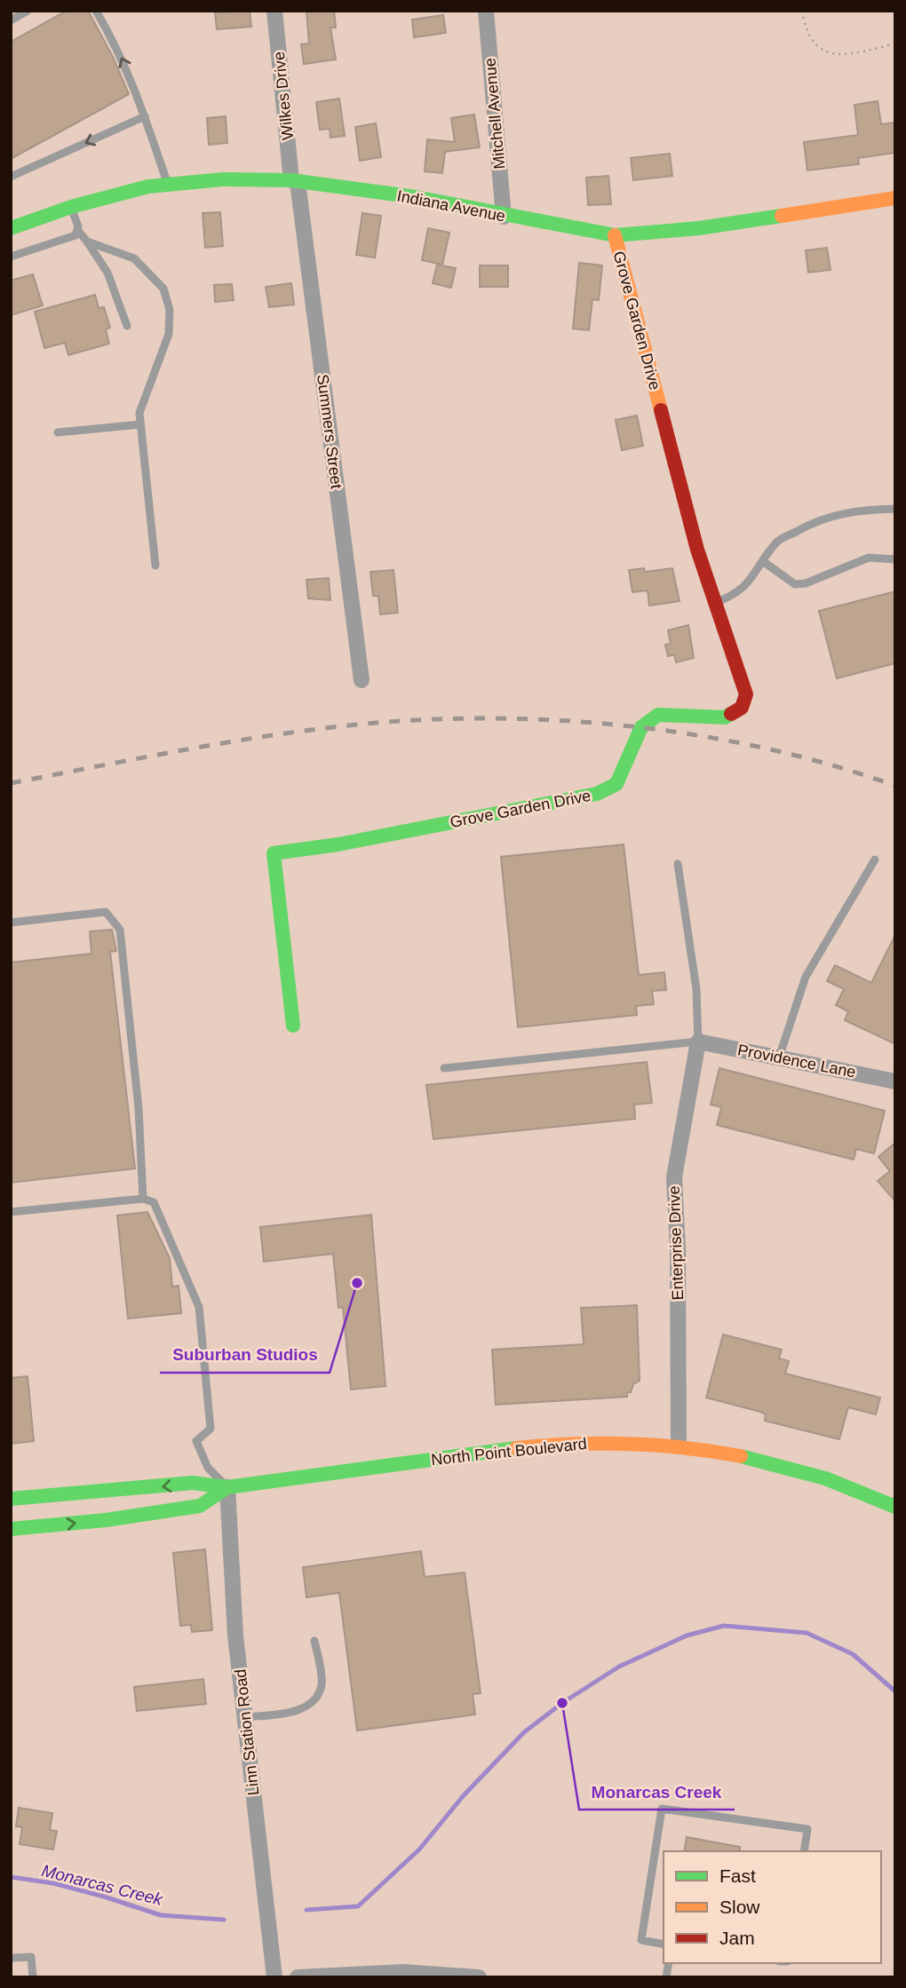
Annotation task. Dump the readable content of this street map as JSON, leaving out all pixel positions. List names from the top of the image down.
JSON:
{
  "streets": {
    "main road": ["Indiana Avenue", "Grove Garden Drive", "North Point Boulevard"],
    "street": [
      "Wilkes Drive",
      "Mitchell Avenue",
      "Summers Street",
      "Providence Lane",
      "Enterprise Drive",
      "Linn Station Road"
    ]
  },
  "crossings": [
    ["Wilkes Drive", "Indiana Avenue"],
    ["Wilkes Drive", "Summers Street"],
    ["Mitchell Avenue", "Indiana Avenue"],
    ["Indiana Avenue", "Grove Garden Drive"],
    ["Indiana Avenue", "Summers Street"],
    ["Providence Lane", "Enterprise Drive"],
    ["Enterprise Drive", "North Point Boulevard"],
    ["North Point Boulevard", "Linn Station Road"]
  ],
  "water": ["Monarcas Creek"],
  "places": ["Suburban Studios", "Monarcas Creek"],
  "legend": ["Fast", "Slow", "Jam"]
}
